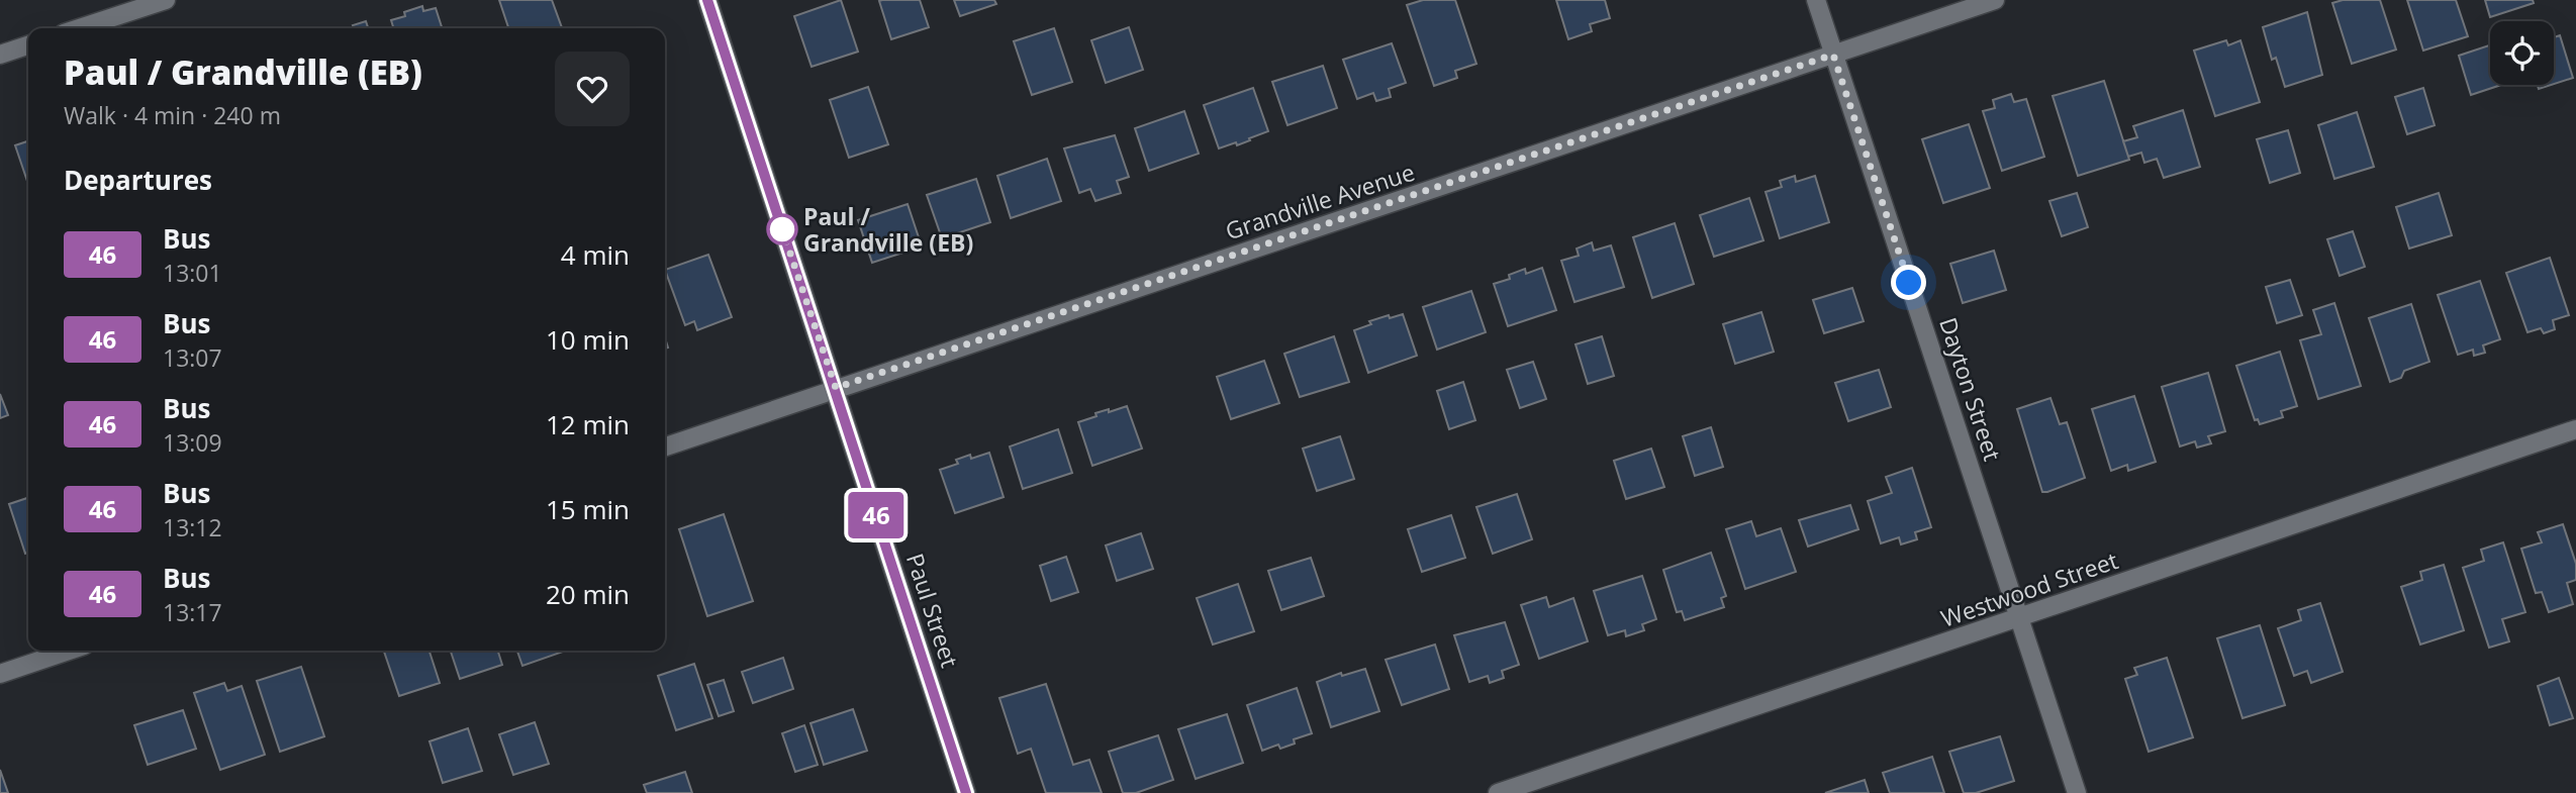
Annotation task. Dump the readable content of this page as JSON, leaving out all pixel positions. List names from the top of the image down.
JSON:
{
  "streets": {
    "street": [
      "Grandville Avenue",
      "Dayton Street",
      "Westwood Street",
      "Paul Street"
    ]
  },
  "crossings": [
    ["Grandville Avenue", "Dayton Street"],
    ["Grandville Avenue", "Paul Street"],
    ["Dayton Street", "Westwood Street"]
  ],
  "places": ["Paul / Grandville (EB)"],
  "lines": ["bus line 46"],
  "page": {
    "on_map": "46",
    "heading": [
      ["Paul / Grandville (EB)", "Walk · 4 min · 240 m"],
      "Departures"
    ],
    "list": [
      {
        "mark": "46",
        "name": "Bus",
        "note": "13:01",
        "value": "4 min"
      },
      {
        "mark": "46",
        "name": "Bus",
        "note": "13:07",
        "value": "10 min"
      },
      {
        "mark": "46",
        "name": "Bus",
        "note": "13:09",
        "value": "12 min"
      },
      {
        "mark": "46",
        "name": "Bus",
        "note": "13:12",
        "value": "15 min"
      },
      {
        "mark": "46",
        "name": "Bus",
        "note": "13:17",
        "value": "20 min"
      }
    ]
  }
}
